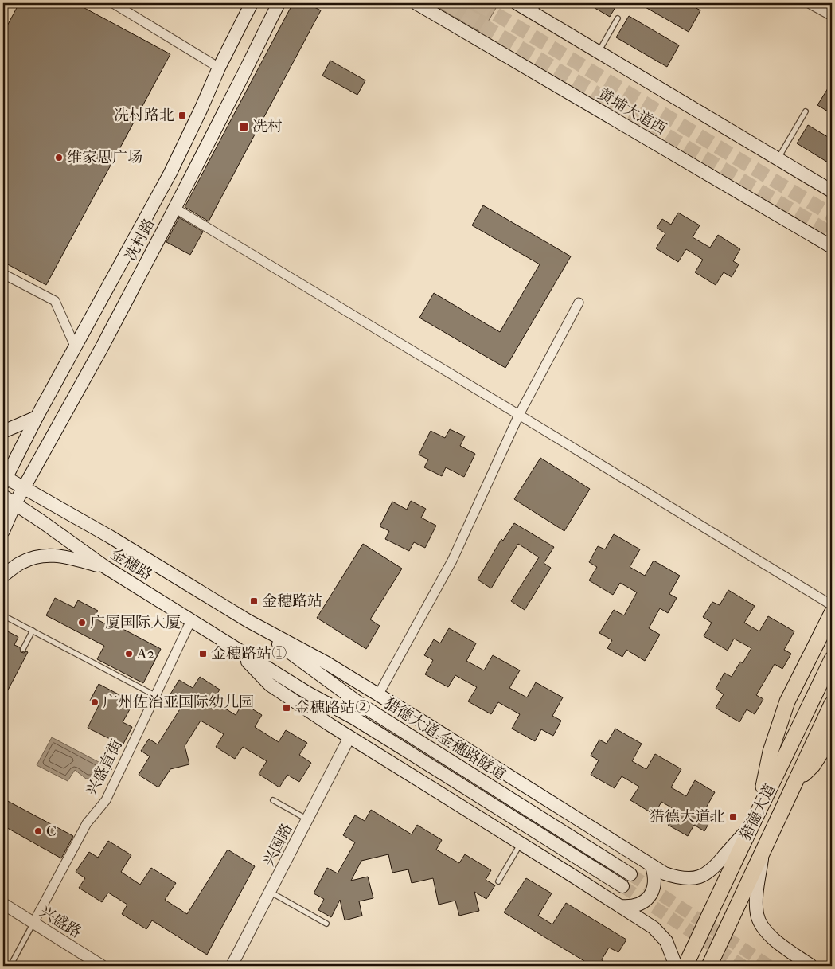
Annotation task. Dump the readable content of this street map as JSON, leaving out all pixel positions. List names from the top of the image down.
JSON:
{
  "streets": {
    "highway": ["猎德大道"],
    "main road": [
      "黄埔大道西",
      "冼村路",
      "金穗路",
      "猎德大道-金穗路隧道"
    ],
    "street": ["兴盛直街", "兴国路", "兴盛路"]
  },
  "crossings": [
    ["冼村路", "金穗路"],
    ["金穗路", "猎德大道-金穗路隧道"],
    ["金穗路", "兴盛直街"],
    ["兴盛直街", "兴盛路"]
  ],
  "places": {
    "transit": [
      "冼村路北",
      "冼村",
      "金穗路站",
      "金穗路站①",
      "金穗路站②",
      "猎德大道北"
    ],
    "other": [
      "维家思广场",
      "广厦国际大厦",
      "A2",
      "广州佐治亚国际幼儿园",
      "C"
    ]
  }
}
